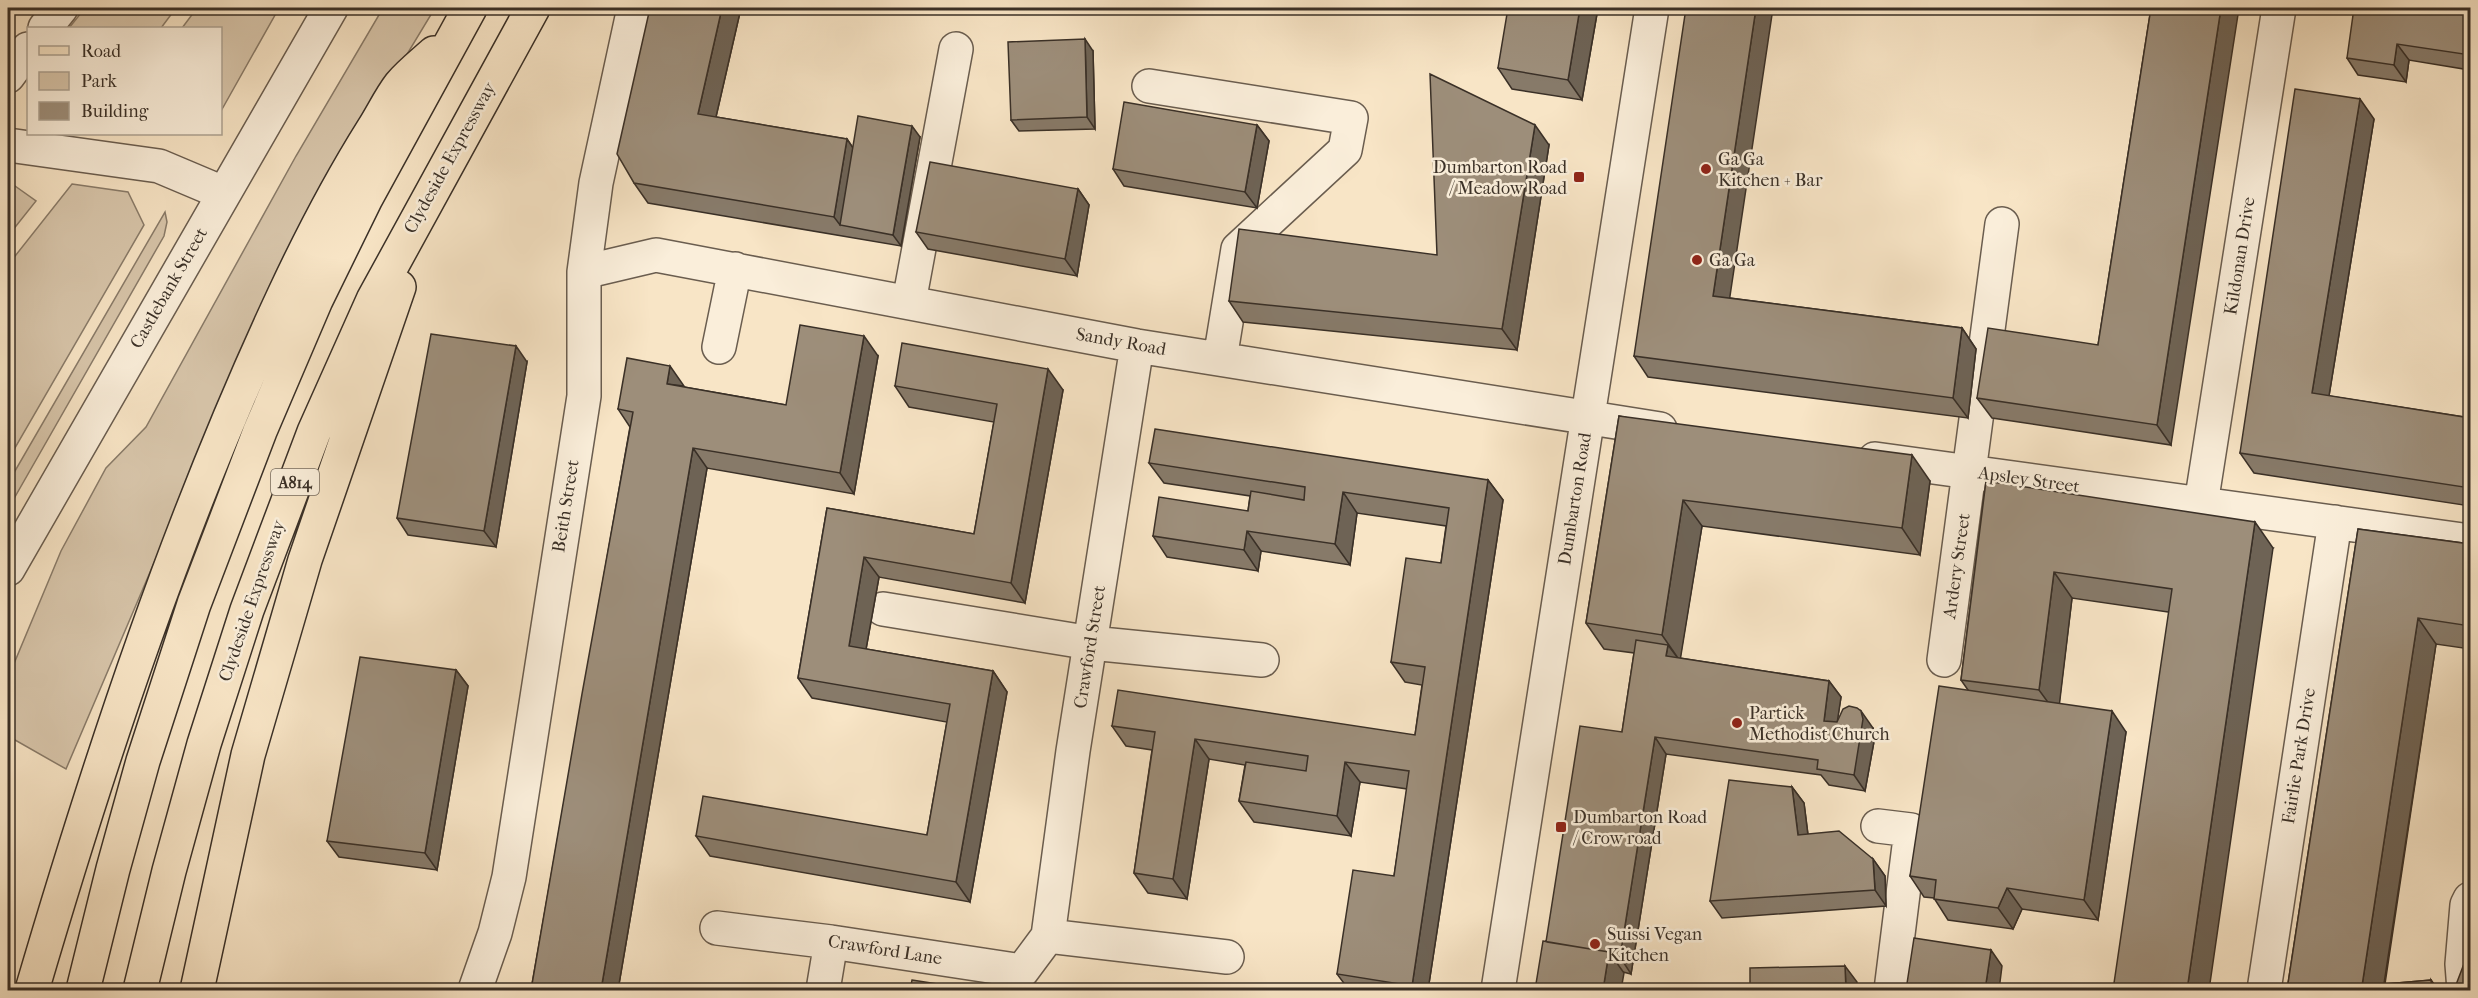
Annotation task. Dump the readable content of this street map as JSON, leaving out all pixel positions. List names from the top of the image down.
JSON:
{
  "streets": {
    "main road": ["Clydeside Expressway", "A814"],
    "street": [
      "Kildonan Drive",
      "Castlebank Street",
      "Sandy Road",
      "Apsley Street",
      "Dumbarton Road",
      "Beith Street",
      "Ardery Street",
      "Crawford Street",
      "Fairlie Park Drive",
      "Crawford Lane"
    ]
  },
  "crossings": [
    ["Kildonan Drive", "Apsley Street"],
    ["Sandy Road", "Dumbarton Road"],
    ["Sandy Road", "Beith Street"],
    ["Sandy Road", "Crawford Street"],
    ["Apsley Street", "Ardery Street"],
    ["Apsley Street", "Fairlie Park Drive"],
    ["Crawford Street", "Crawford Lane"]
  ],
  "places": {
    "other": [
      "Ga Ga Kitchen + Bar",
      "Ga Ga",
      "Partick Methodist Church",
      "Suissi Vegan Kitchen"
    ],
    "transit": ["Dumbarton Road / Meadow Road", "Dumbarton Road / Crow road"]
  },
  "legend": ["Road", "Park", "Building"]
}
